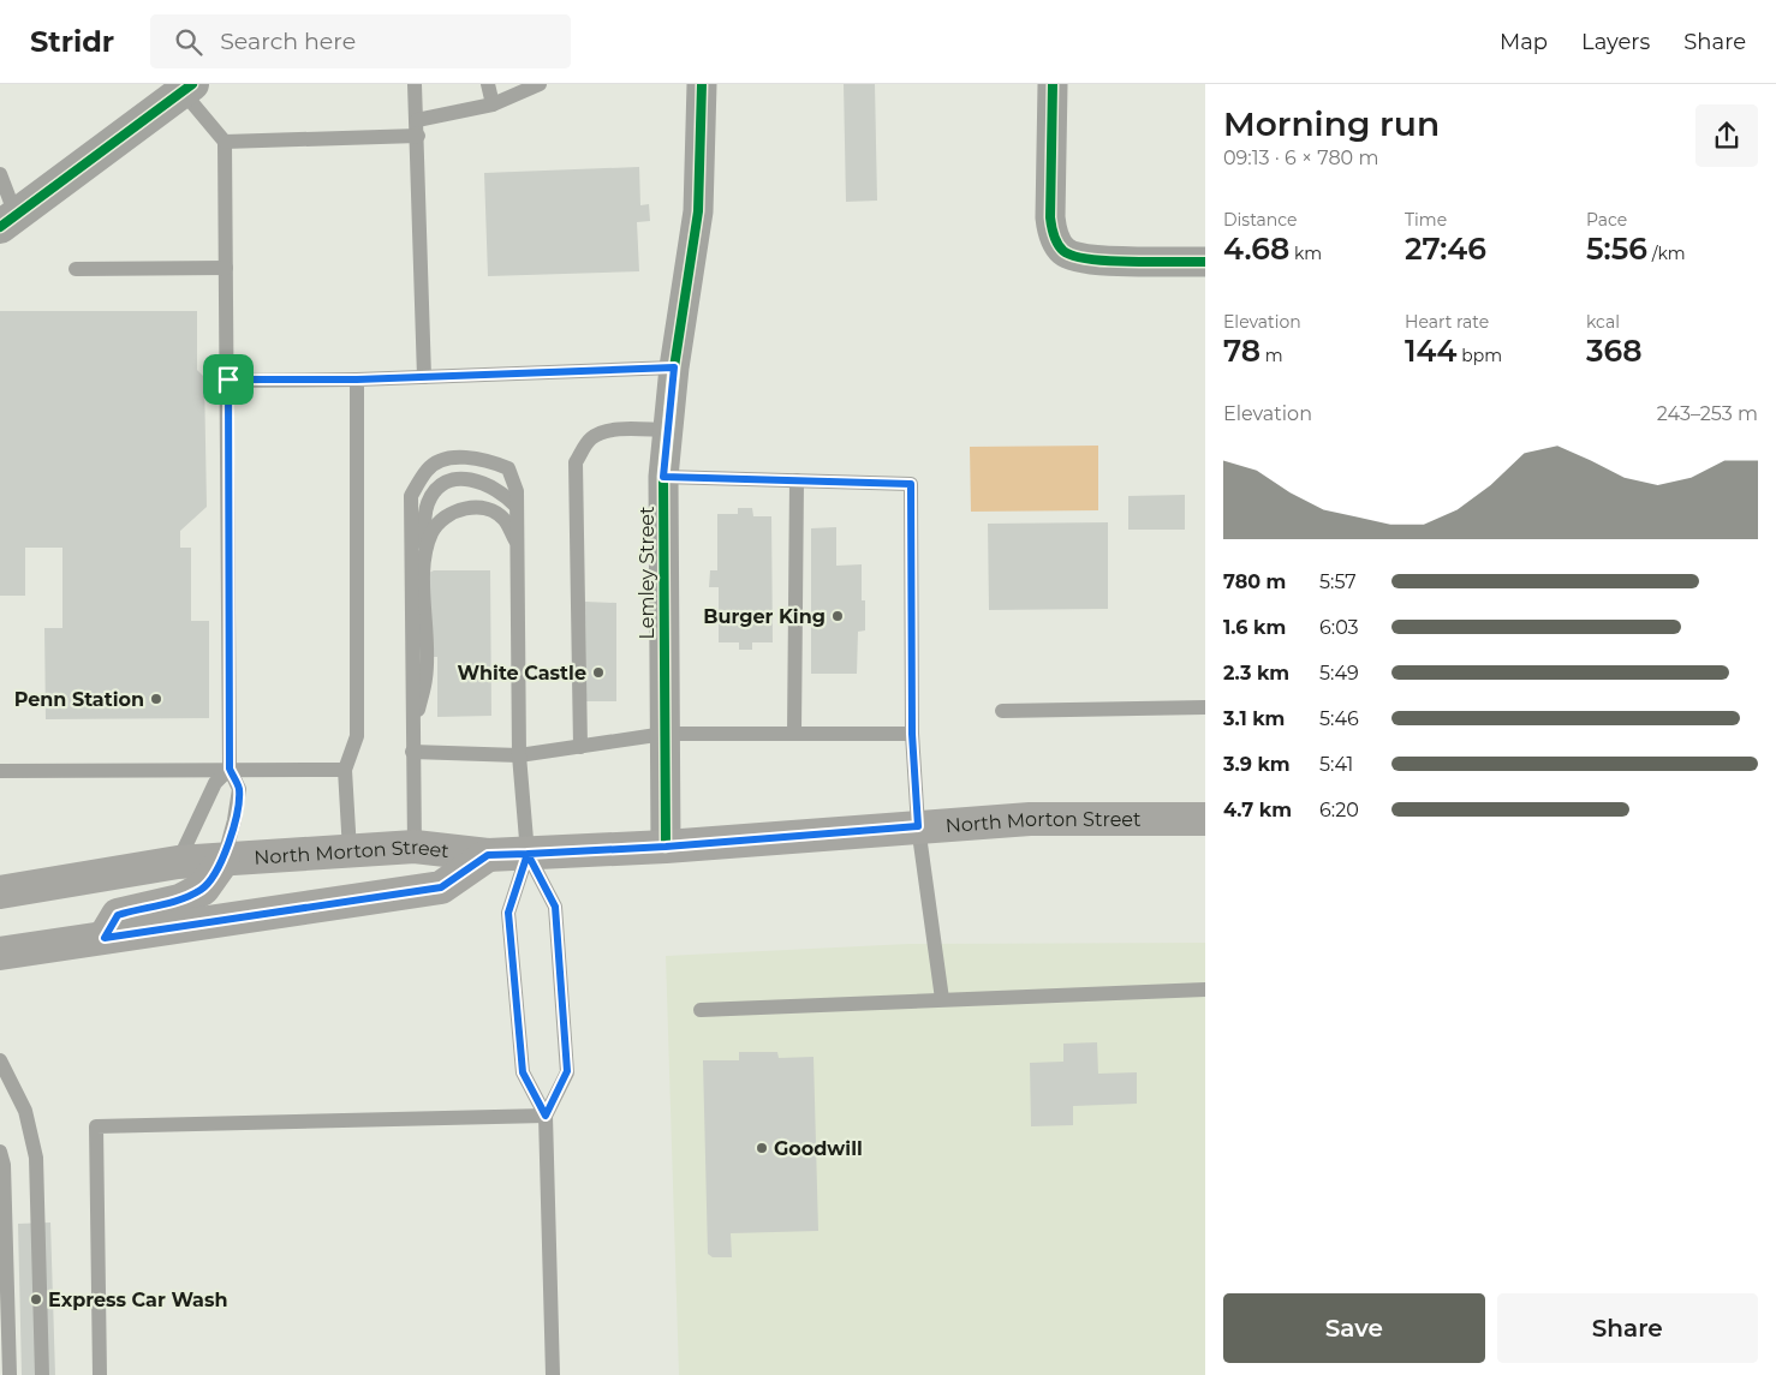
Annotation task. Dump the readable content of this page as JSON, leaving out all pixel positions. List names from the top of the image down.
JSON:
{
  "streets": {
    "main road": ["North Morton Street"],
    "street": ["Lemley Street"]
  },
  "crossings": [
    ["Lemley Street", "North Morton Street"]
  ],
  "places": [
    "Burger King",
    "White Castle",
    "Penn Station",
    "Goodwill",
    "Express Car Wash"
  ],
  "page": {
    "header": "Stridr",
    "search": "Search here",
    "nav": ["Map", "Layers", "Share"],
    "heading": ["Morning run", "09:13 · 6 × 780 m"],
    "stats": [
      ["Distance", "4.68 km"],
      ["Time", "27:46"],
      ["Pace", "5:56 /km"],
      ["Elevation", "78 m"],
      ["Heart rate", "144 bpm"],
      ["kcal", "368"]
    ],
    "chart": ["Elevation", "243–253 m"],
    "list": [
      {
        "name": "780 m",
        "note": "5:57"
      },
      {
        "name": "1.6 km",
        "note": "6:03"
      },
      {
        "name": "2.3 km",
        "note": "5:49"
      },
      {
        "name": "3.1 km",
        "note": "5:46"
      },
      {
        "name": "3.9 km",
        "note": "5:41"
      },
      {
        "name": "4.7 km",
        "note": "6:20"
      }
    ],
    "buttons": ["Save", "Share"]
  }
}
